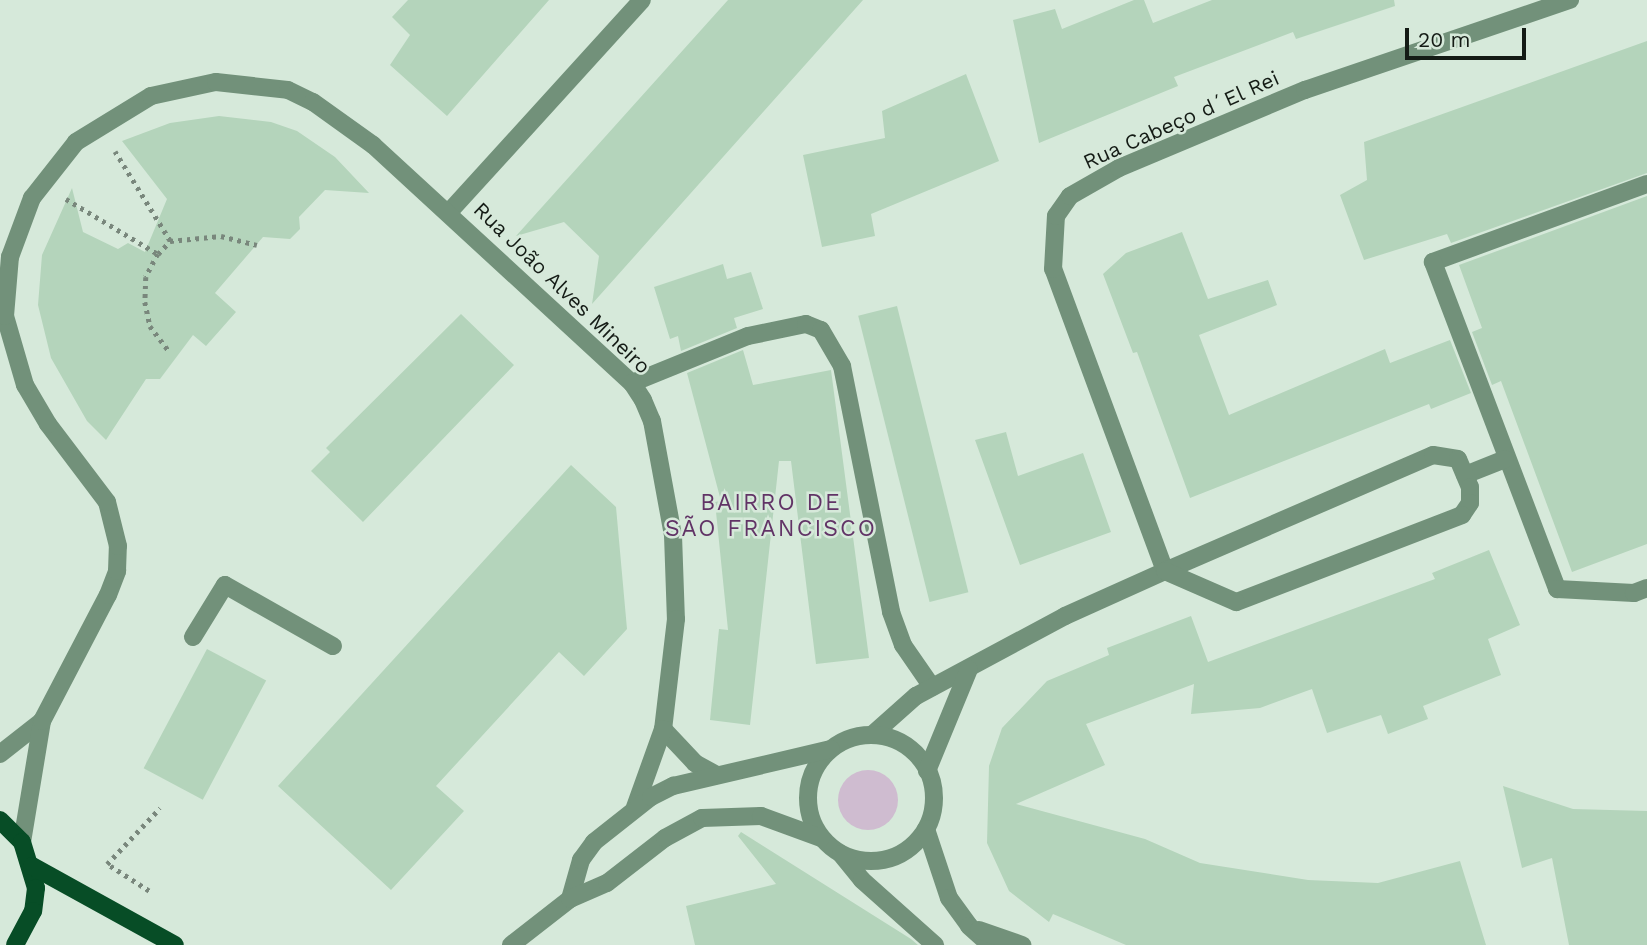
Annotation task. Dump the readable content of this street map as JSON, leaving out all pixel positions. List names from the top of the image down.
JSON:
{
  "streets": {
    "street": ["Rua Cabeço d´El Rei", "Rua João Alves Mineiro"]
  },
  "districts": ["BAIRRO DE SÃO FRANCISCO"],
  "scale_bar": "20 m"
}
